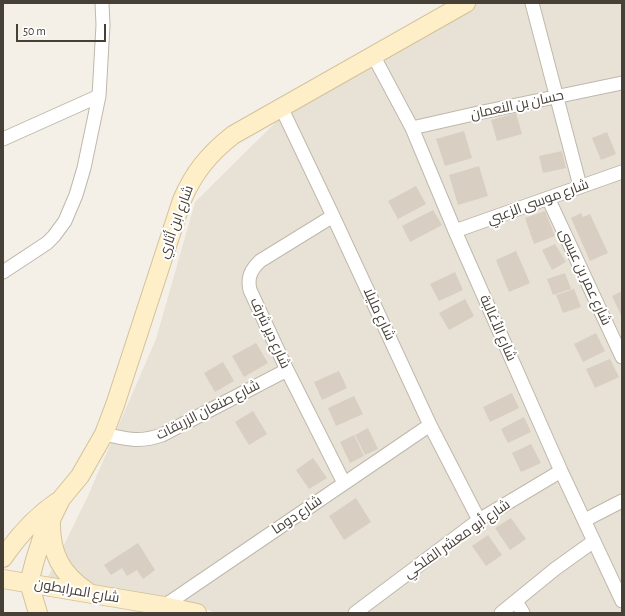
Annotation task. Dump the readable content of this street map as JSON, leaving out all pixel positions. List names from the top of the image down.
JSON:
{
  "streets": {
    "street": [
      "حسان بن النعمان",
      "شارع موسى الزعبي",
      "شارع ابن أثاري",
      "شارع عمر بن عيسى",
      "شارع مليلا",
      "شارع الأغالبة",
      "شارع دير شرف",
      "شارع صنعان الزريقات",
      "شارع دوما",
      "شارع أبو معشر الفلكي",
      "شارع المرابطون"
    ]
  },
  "crossings": [
    ["حسان بن النعمان", "شارع الأغالبة"],
    ["شارع موسى الزعبي", "شارع عمر بن عيسى"],
    ["شارع موسى الزعبي", "شارع الأغالبة"],
    ["شارع ابن أثاري", "شارع مليلا"],
    ["شارع ابن أثاري", "شارع الأغالبة"],
    ["شارع ابن أثاري", "شارع صنعان الزريقات"],
    ["شارع ابن أثاري", "شارع المرابطون"],
    ["شارع مليلا", "شارع دير شرف"],
    ["شارع مليلا", "شارع دوما"],
    ["شارع مليلا", "شارع أبو معشر الفلكي"],
    ["شارع الأغالبة", "شارع أبو معشر الفلكي"],
    ["شارع دير شرف", "شارع صنعان الزريقات"],
    ["شارع دير شرف", "شارع دوما"],
    ["شارع دوما", "شارع المرابطون"]
  ],
  "scale_bar": "50 m"
}
